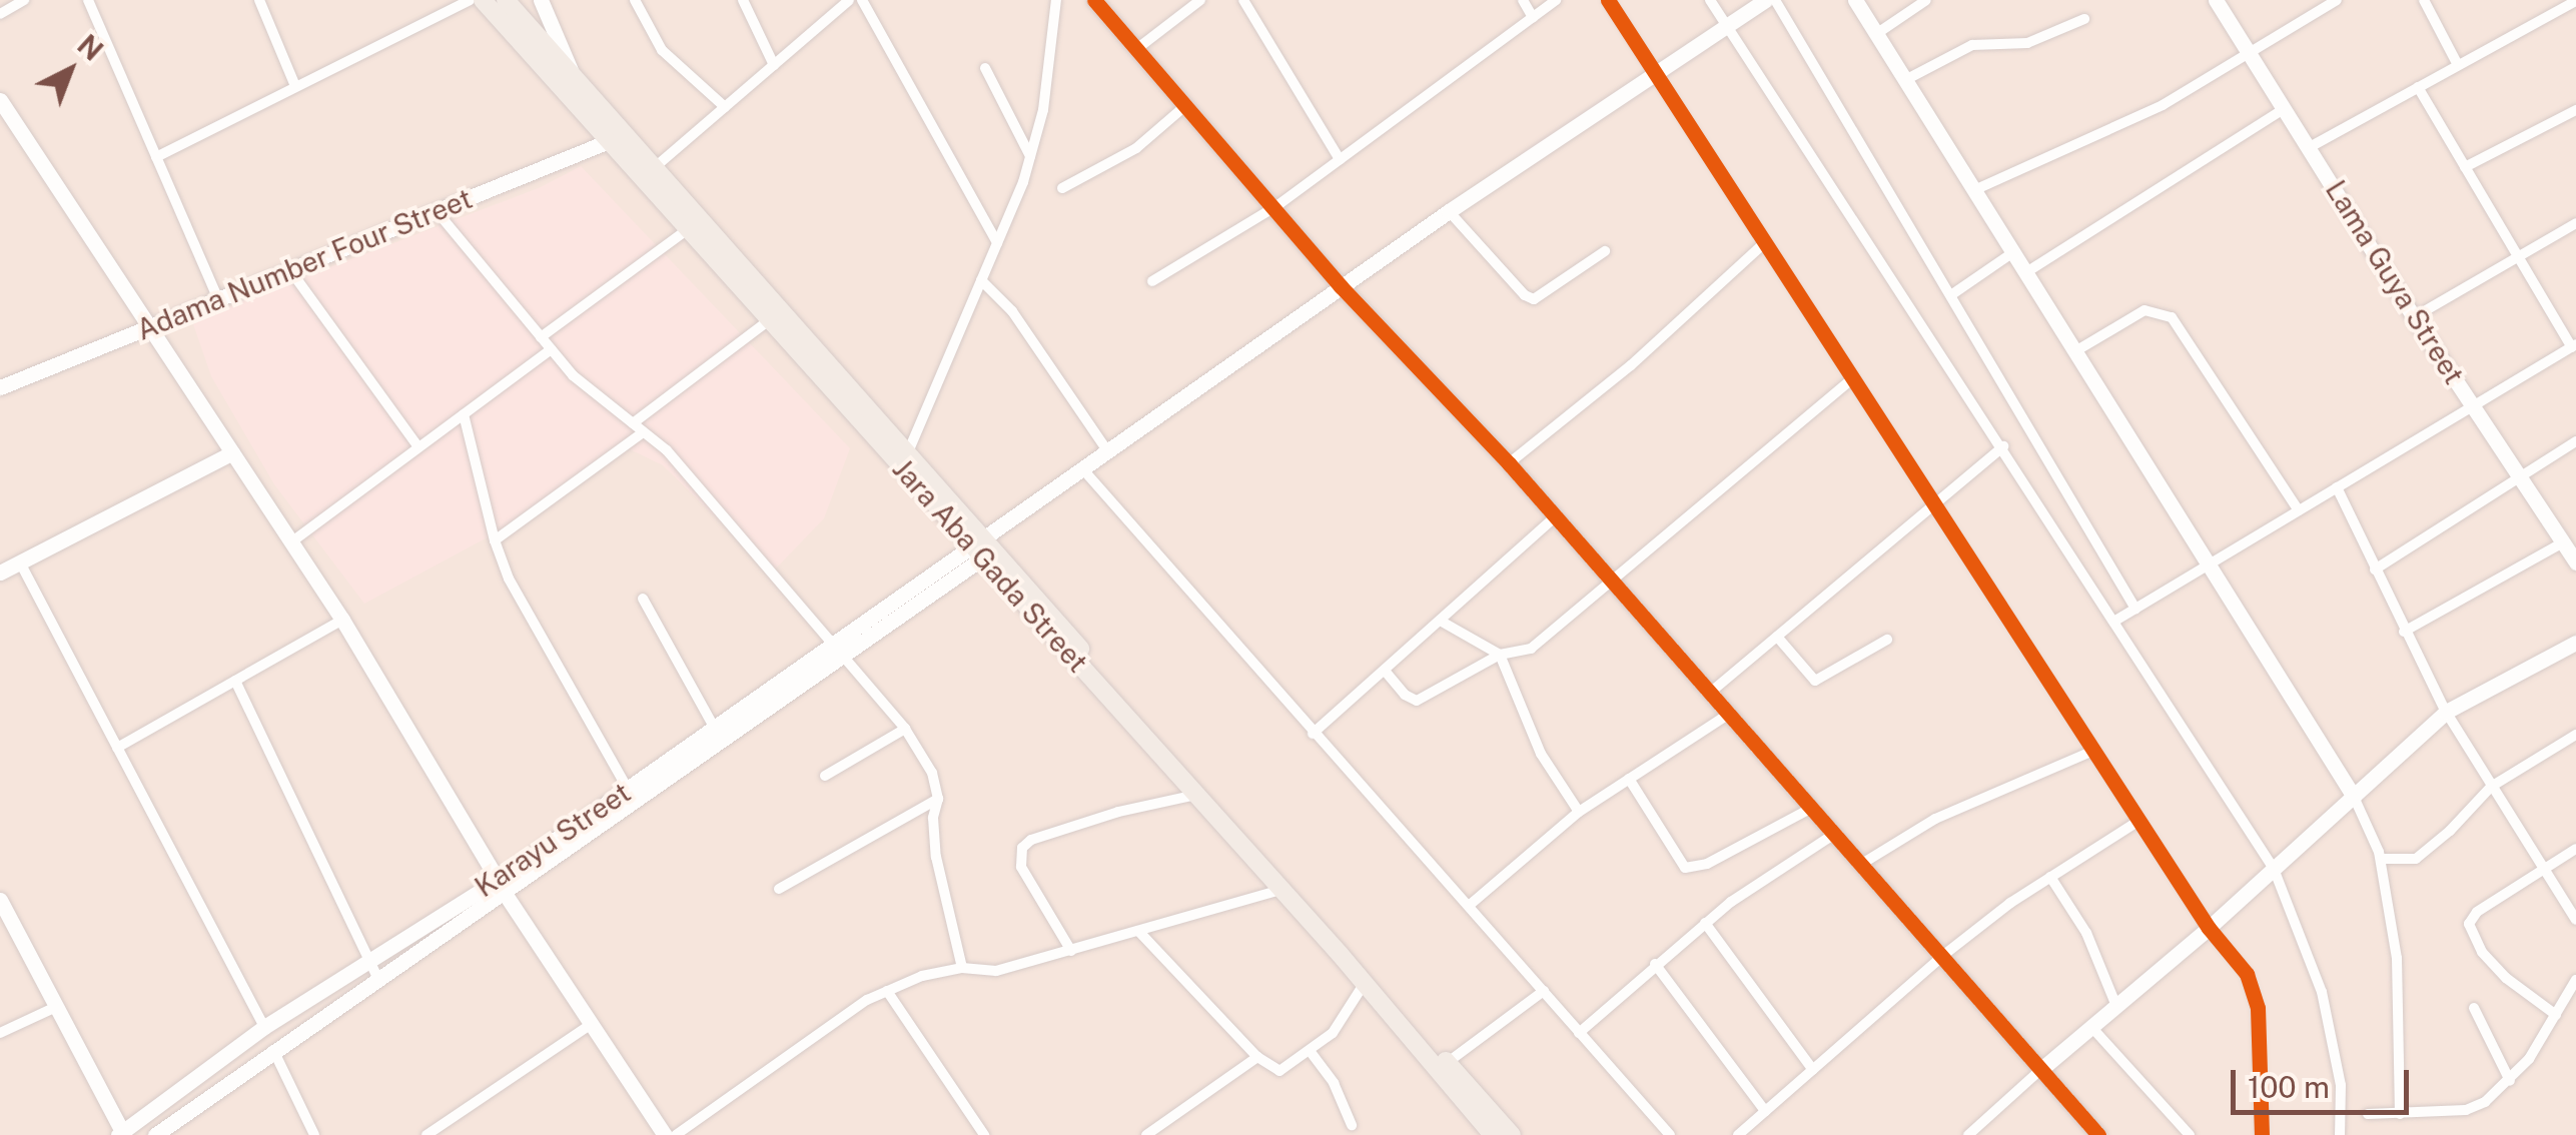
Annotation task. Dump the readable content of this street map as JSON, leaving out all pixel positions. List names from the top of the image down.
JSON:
{
  "streets": {
    "main road": ["Jara Aba Gada Street"],
    "street": ["Adama Number Four Street", "Lama Guya Street", "Karayu Street"]
  },
  "crossings": [
    ["Adama Number Four Street", "Jara Aba Gada Street"],
    ["Jara Aba Gada Street", "Karayu Street"]
  ],
  "scale_bar": "100 m",
  "north": "top right"
}
